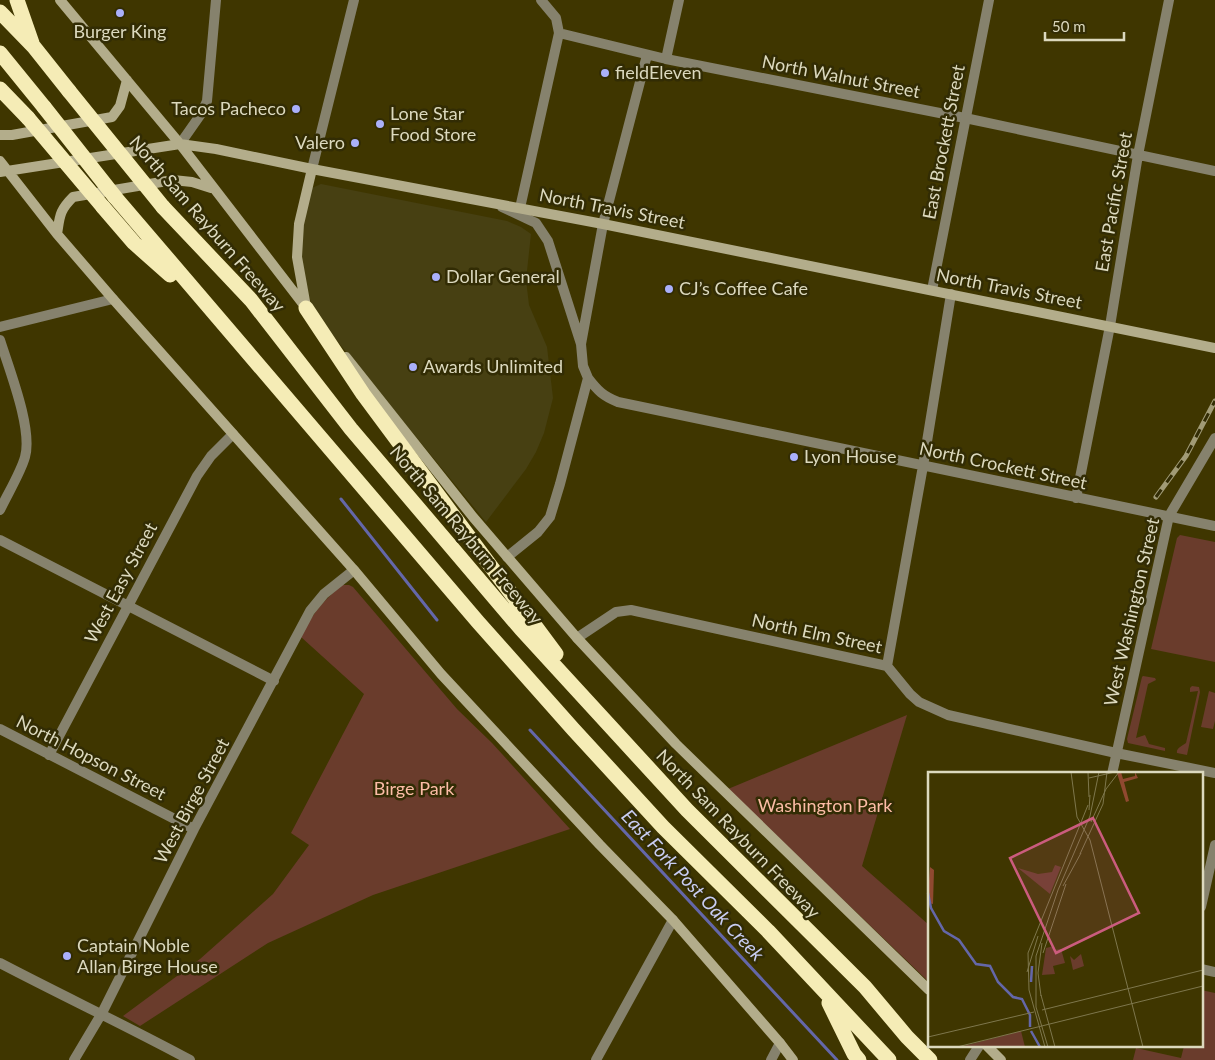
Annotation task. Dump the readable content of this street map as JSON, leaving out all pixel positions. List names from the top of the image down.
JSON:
{
  "streets": {
    "highway": ["North Sam Rayburn Freeway"],
    "main road": ["North Travis Street"],
    "street": [
      "North Walnut Street",
      "East Brockett Street",
      "East Pacific Street",
      "North Crockett Street",
      "West Easy Street",
      "West Washington Street",
      "North Elm Street",
      "North Hopson Street",
      "West Birge Street"
    ]
  },
  "crossings": [
    ["North Walnut Street", "East Brockett Street"],
    ["North Walnut Street", "East Pacific Street"],
    ["East Brockett Street", "North Travis Street"],
    ["East Pacific Street", "North Travis Street"],
    ["East Pacific Street", "North Crockett Street"],
    ["North Travis Street", "North Sam Rayburn Freeway"],
    ["North Sam Rayburn Freeway", "North Elm Street"],
    ["North Crockett Street", "West Washington Street"],
    ["West Easy Street", "North Hopson Street"],
    ["West Washington Street", "North Elm Street"],
    ["North Hopson Street", "West Birge Street"]
  ],
  "water": ["East Fork Post Oak Creek"],
  "parks": ["Birge Park", "Washington Park"],
  "places": [
    "Burger King",
    "fieldEleven",
    "Tacos Pacheco",
    "Lone Star Food Store",
    "Valero",
    "Dollar General",
    "CJ’s Coffee Cafe",
    "Awards Unlimited",
    "Lyon House",
    "Captain Noble Allan Birge House"
  ],
  "scale_bar": "50 m"
}
